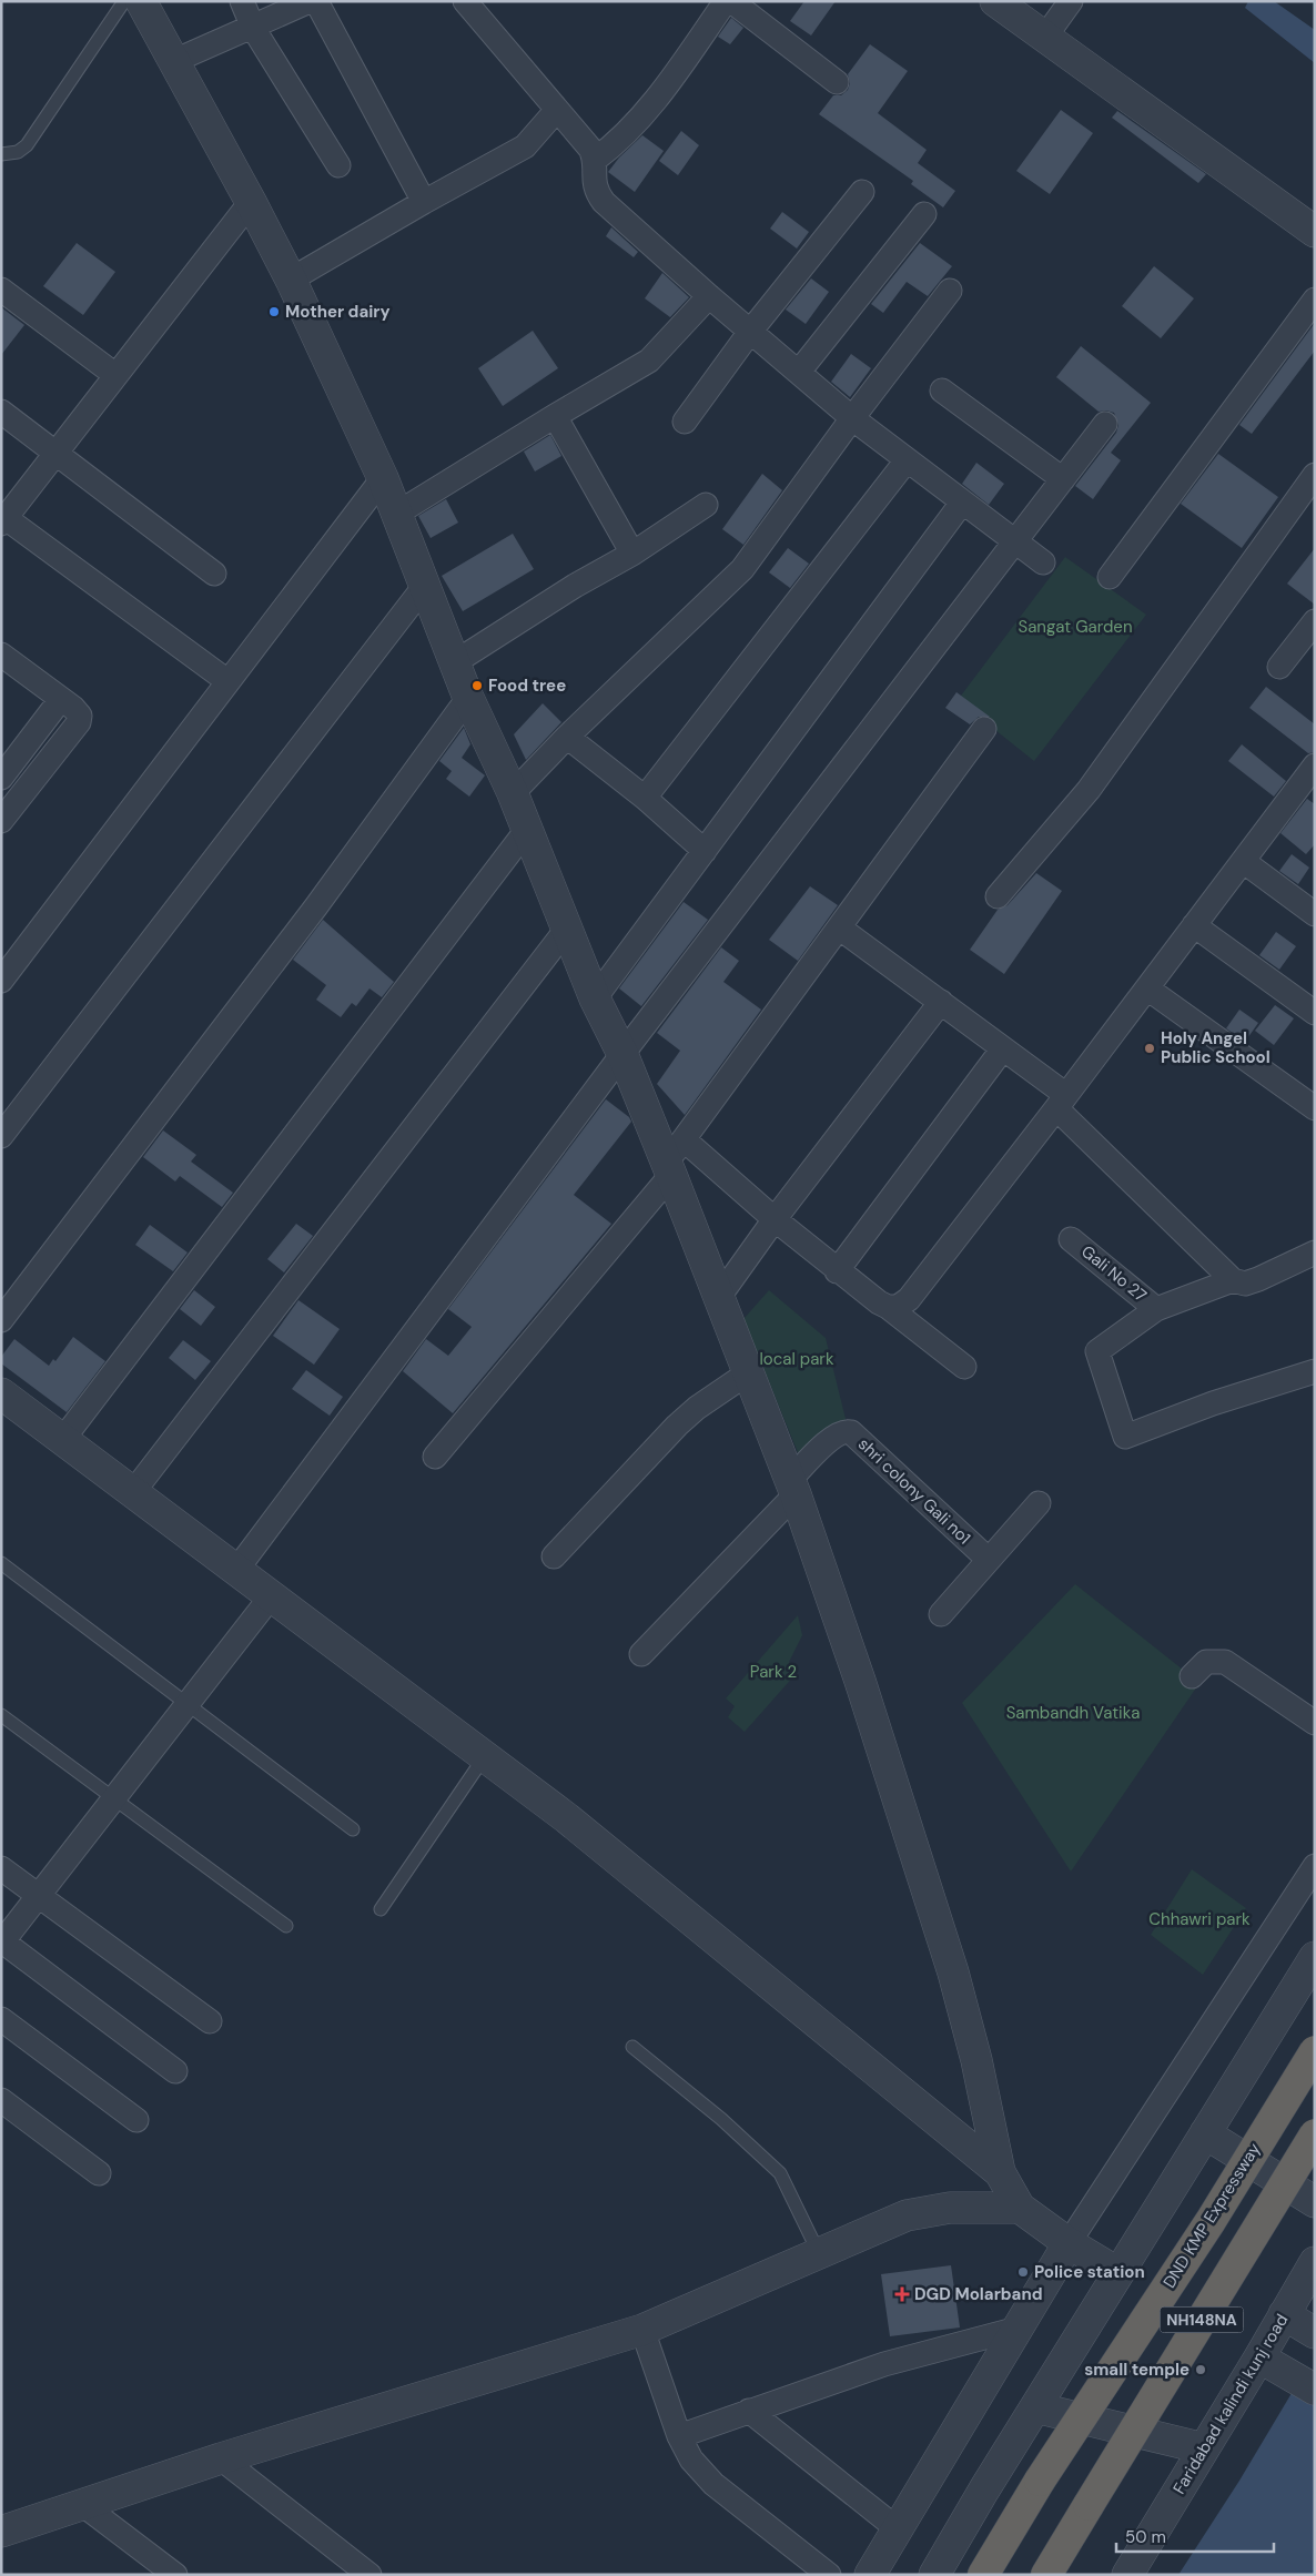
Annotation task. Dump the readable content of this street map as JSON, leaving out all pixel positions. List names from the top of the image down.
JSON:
{
  "streets": {
    "highway": ["DND KMP Expressway", "NH148NA"],
    "street": ["Gali No 27", "shri colony Gali no1", "Faridabad kalindi kunj road"]
  },
  "parks": [
    "Sangat Garden",
    "local park",
    "Park 2",
    "Sambandh Vatika",
    "Chhawri park"
  ],
  "places": {
    "other": [
      "Mother dairy",
      "Food tree",
      "Holy Angel Public School",
      "Police station",
      "small temple"
    ],
    "health": ["DGD Molarband"]
  },
  "scale_bar": "50 m"
}
